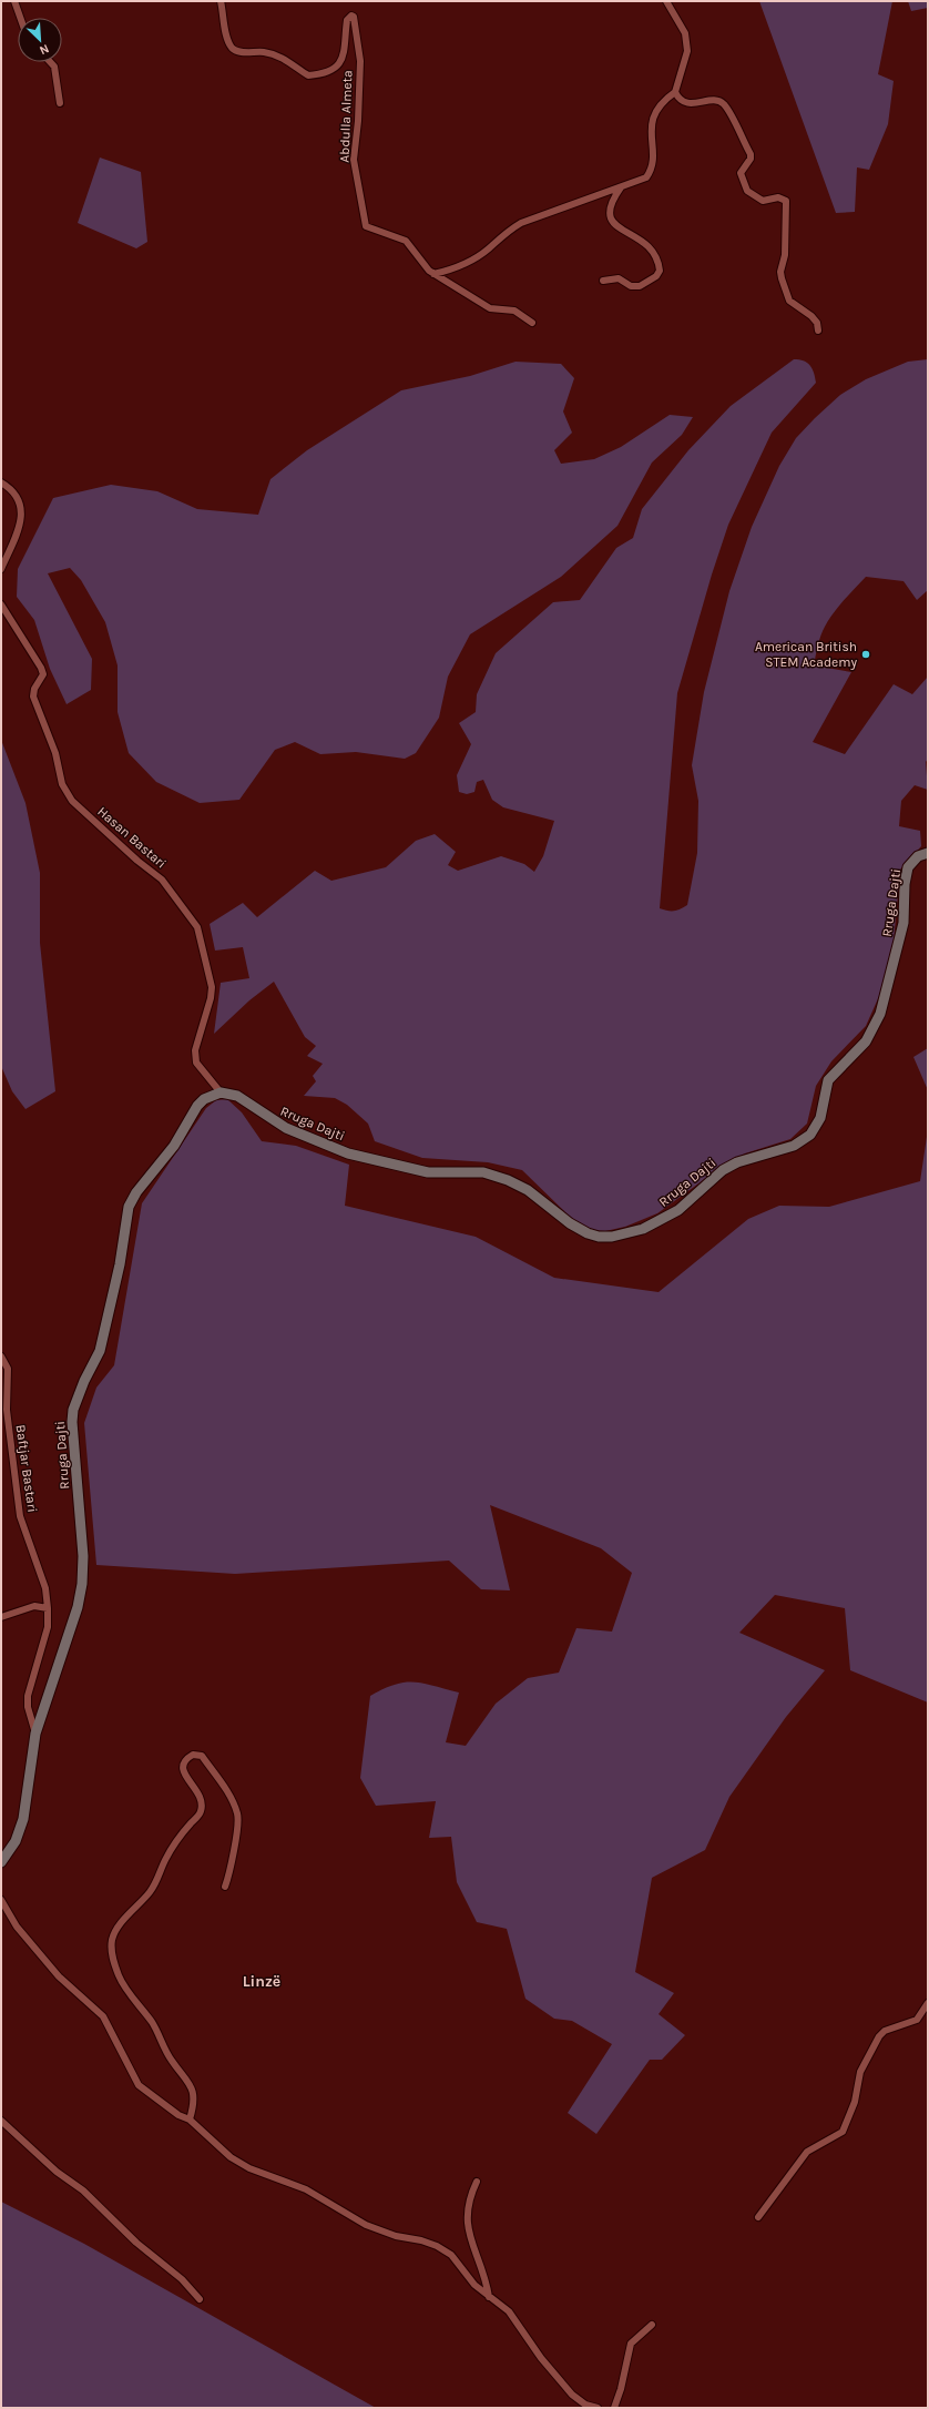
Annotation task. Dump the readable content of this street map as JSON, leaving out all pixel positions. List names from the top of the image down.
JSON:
{
  "streets": {
    "main road": ["Rruga Dajti"],
    "street": ["Abdulla Almeta", "Hasan Bastari", "Baftjar Bastari"]
  },
  "crossings": [
    ["Hasan Bastari", "Rruga Dajti"],
    ["Rruga Dajti", "Baftjar Bastari"]
  ],
  "districts": ["Linzë"],
  "places": ["American British STEM Academy"],
  "north": "bottom right"
}
